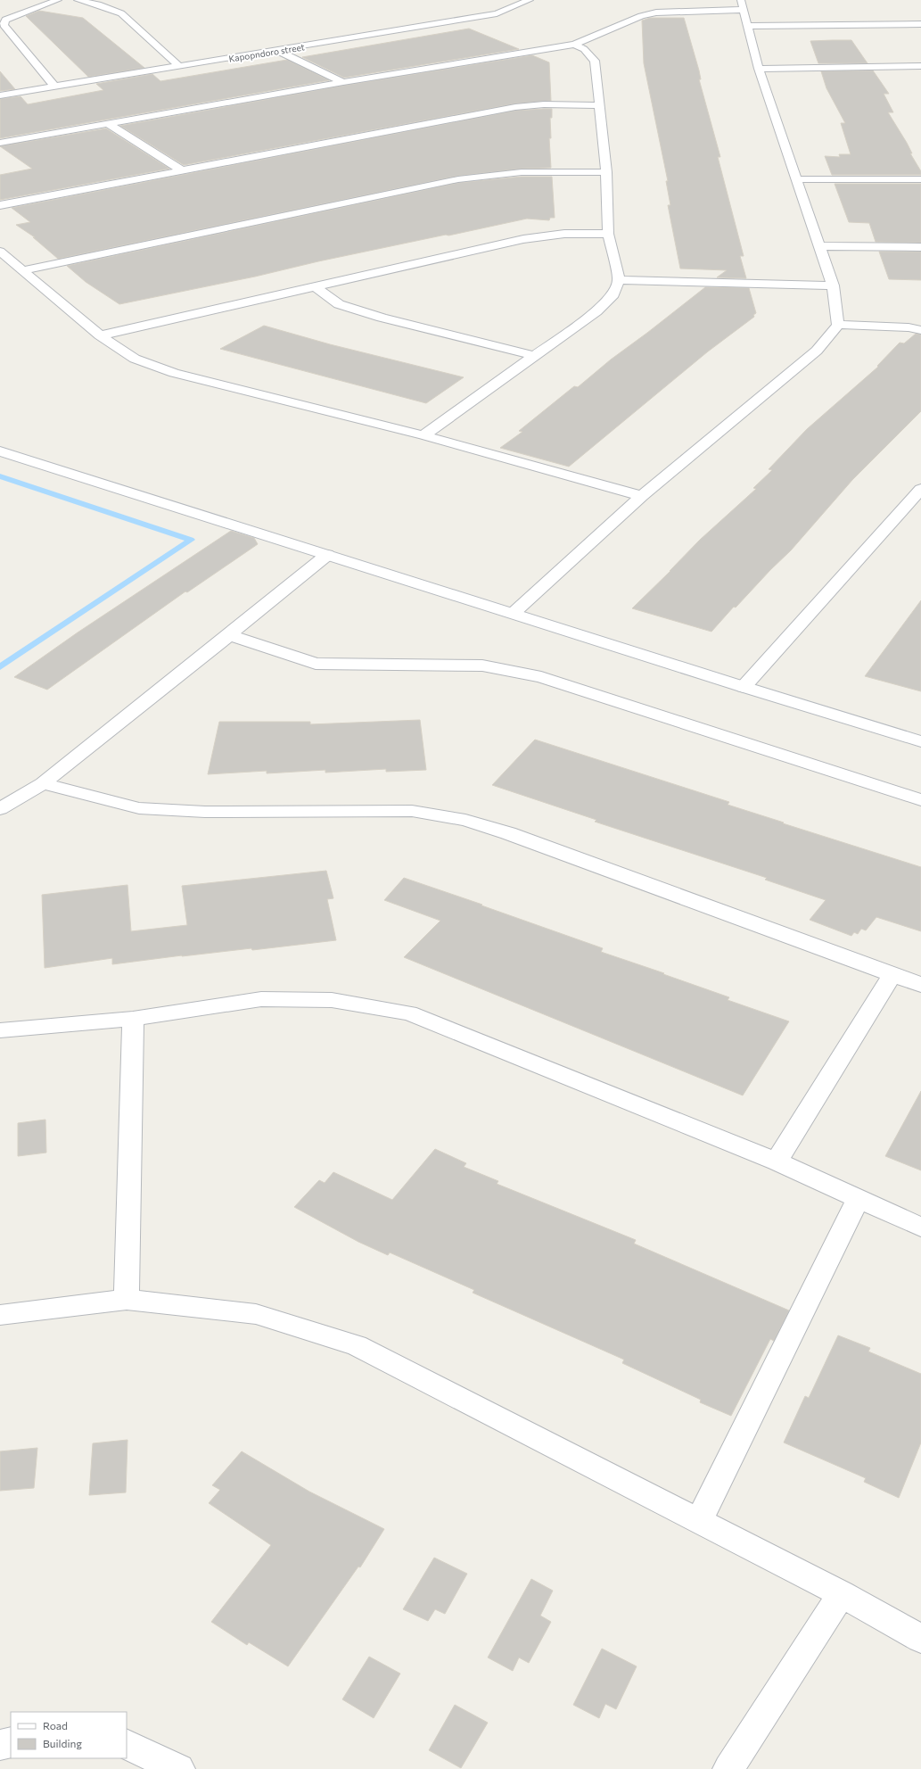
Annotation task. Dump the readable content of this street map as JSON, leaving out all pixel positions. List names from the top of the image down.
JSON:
{
  "streets": {
    "street": ["Kapopndoro street"]
  },
  "legend": ["Road", "Building"]
}
